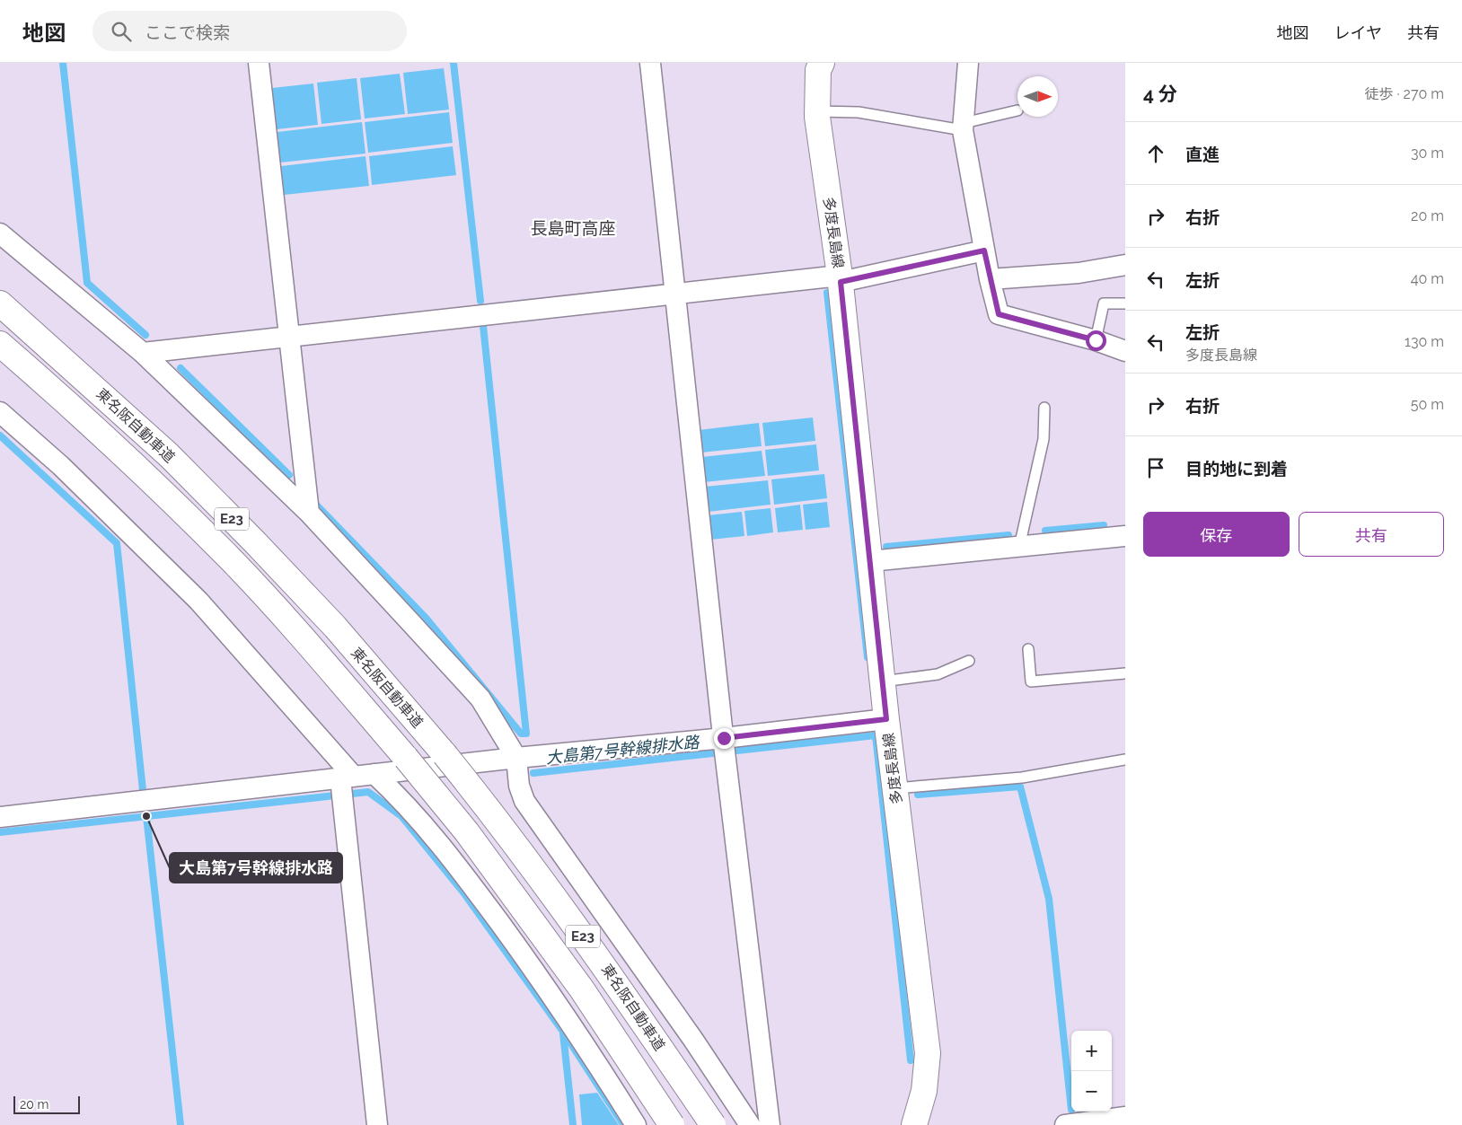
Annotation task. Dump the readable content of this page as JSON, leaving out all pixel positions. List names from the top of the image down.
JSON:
{
  "streets": {
    "main road": ["多度長島線", "東名阪自動車道", "E23"]
  },
  "districts": ["長島町高座"],
  "water": ["大島第7号幹線排水路"],
  "places": ["大島第7号幹線排水路"],
  "scale_bar": "20 m",
  "north": "right",
  "page": {
    "header": "地図",
    "search": "ここで検索",
    "nav": ["地図", "レイヤ", "共有"],
    "heading": ["4 分", "徒歩 · 270 m"],
    "list": [
      ["直進", "30 m"],
      ["右折", "20 m"],
      ["左折", "40 m"],
      ["左折", "多度長島線", "130 m"],
      ["右折", "50 m"],
      "目的地に到着"
    ],
    "buttons": ["保存", "共有"],
    "map_buttons": ["+", "−"],
    "scale": "20 m"
  }
}
